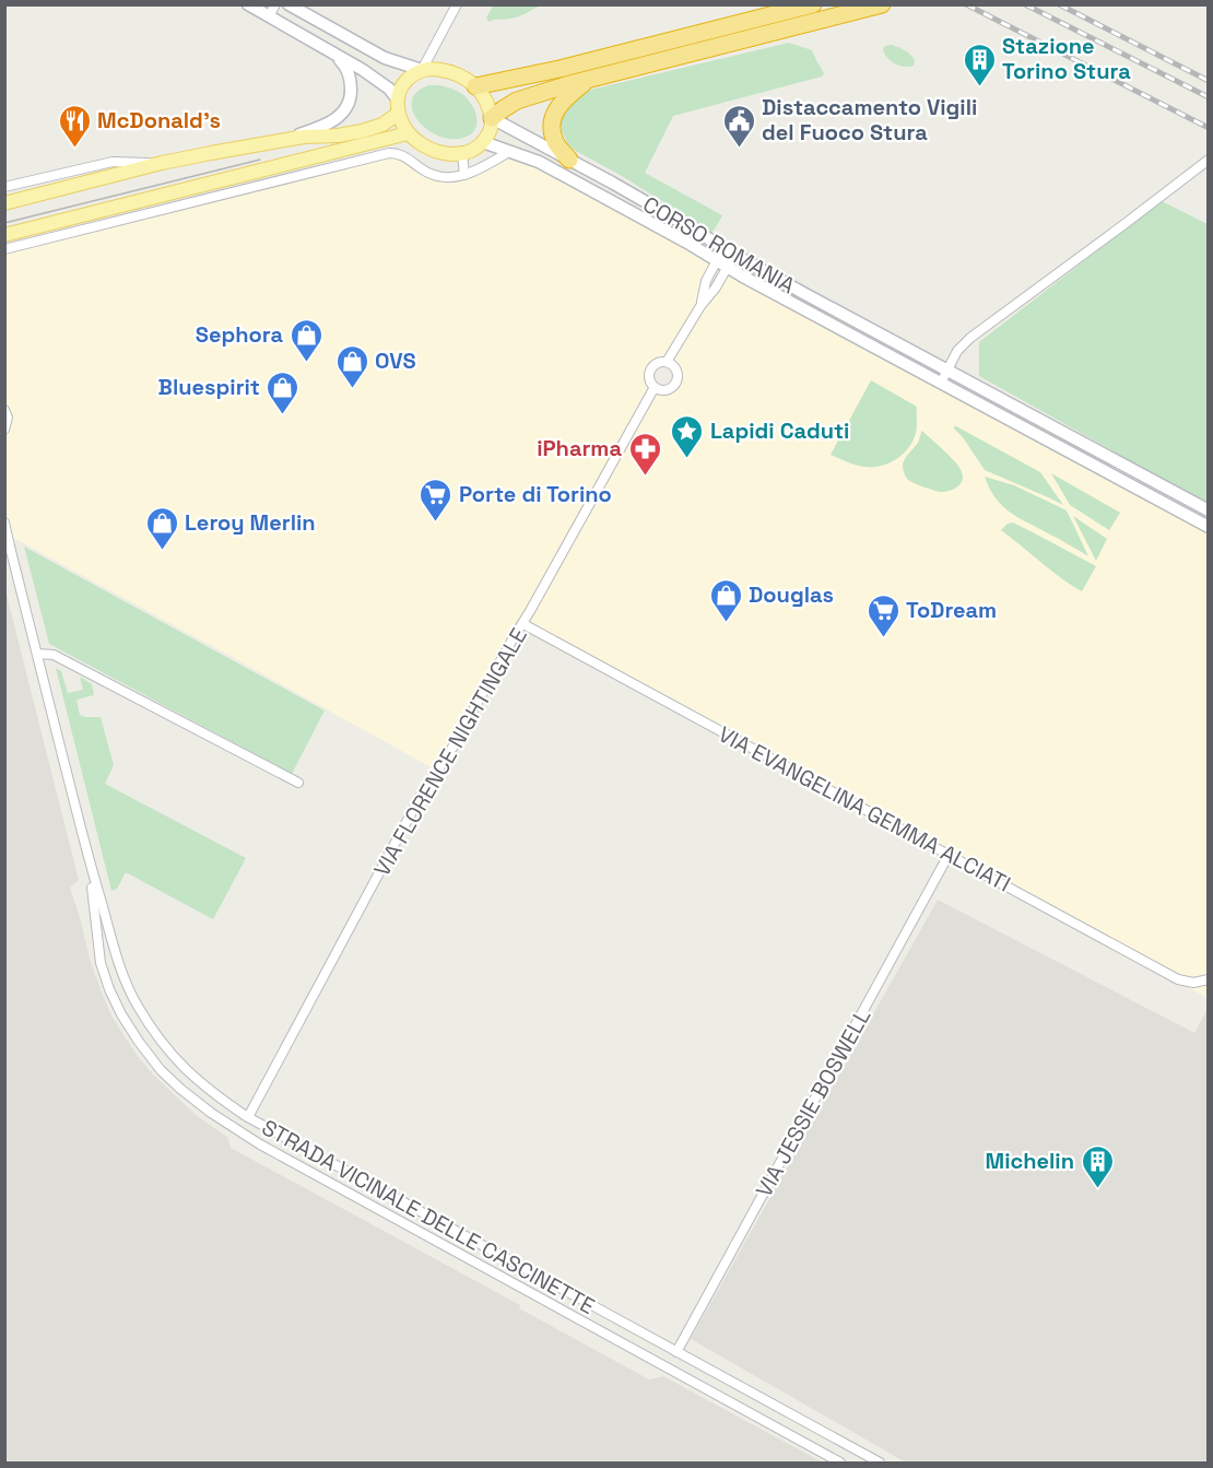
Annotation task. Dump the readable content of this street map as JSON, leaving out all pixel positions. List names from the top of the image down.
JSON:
{
  "streets": {
    "main road": ["CORSO ROMANIA"],
    "street": [
      "VIA FLORENCE NIGHTINGALE",
      "VIA EVANGELINA GEMMA ALCIATI",
      "VIA JESSIE BOSWELL",
      "STRADA VICINALE DELLE CASCINETTE"
    ]
  },
  "crossings": [
    ["VIA FLORENCE NIGHTINGALE", "VIA EVANGELINA GEMMA ALCIATI"],
    ["VIA FLORENCE NIGHTINGALE", "STRADA VICINALE DELLE CASCINETTE"],
    ["VIA EVANGELINA GEMMA ALCIATI", "VIA JESSIE BOSWELL"],
    ["VIA JESSIE BOSWELL", "STRADA VICINALE DELLE CASCINETTE"]
  ],
  "places": {
    "building": ["Stazione Torino Stura", "Michelin"],
    "restaurant": ["McDonald's"],
    "public building": ["Distaccamento Vigili del Fuoco Stura"],
    "shop": [
      "Sephora",
      "OVS",
      "Bluespirit",
      "Leroy Merlin",
      "Douglas"
    ],
    "place": ["Lapidi Caduti"],
    "pharmacy": ["iPharma"],
    "supermarket": ["Porte di Torino", "ToDream"]
  }
}
